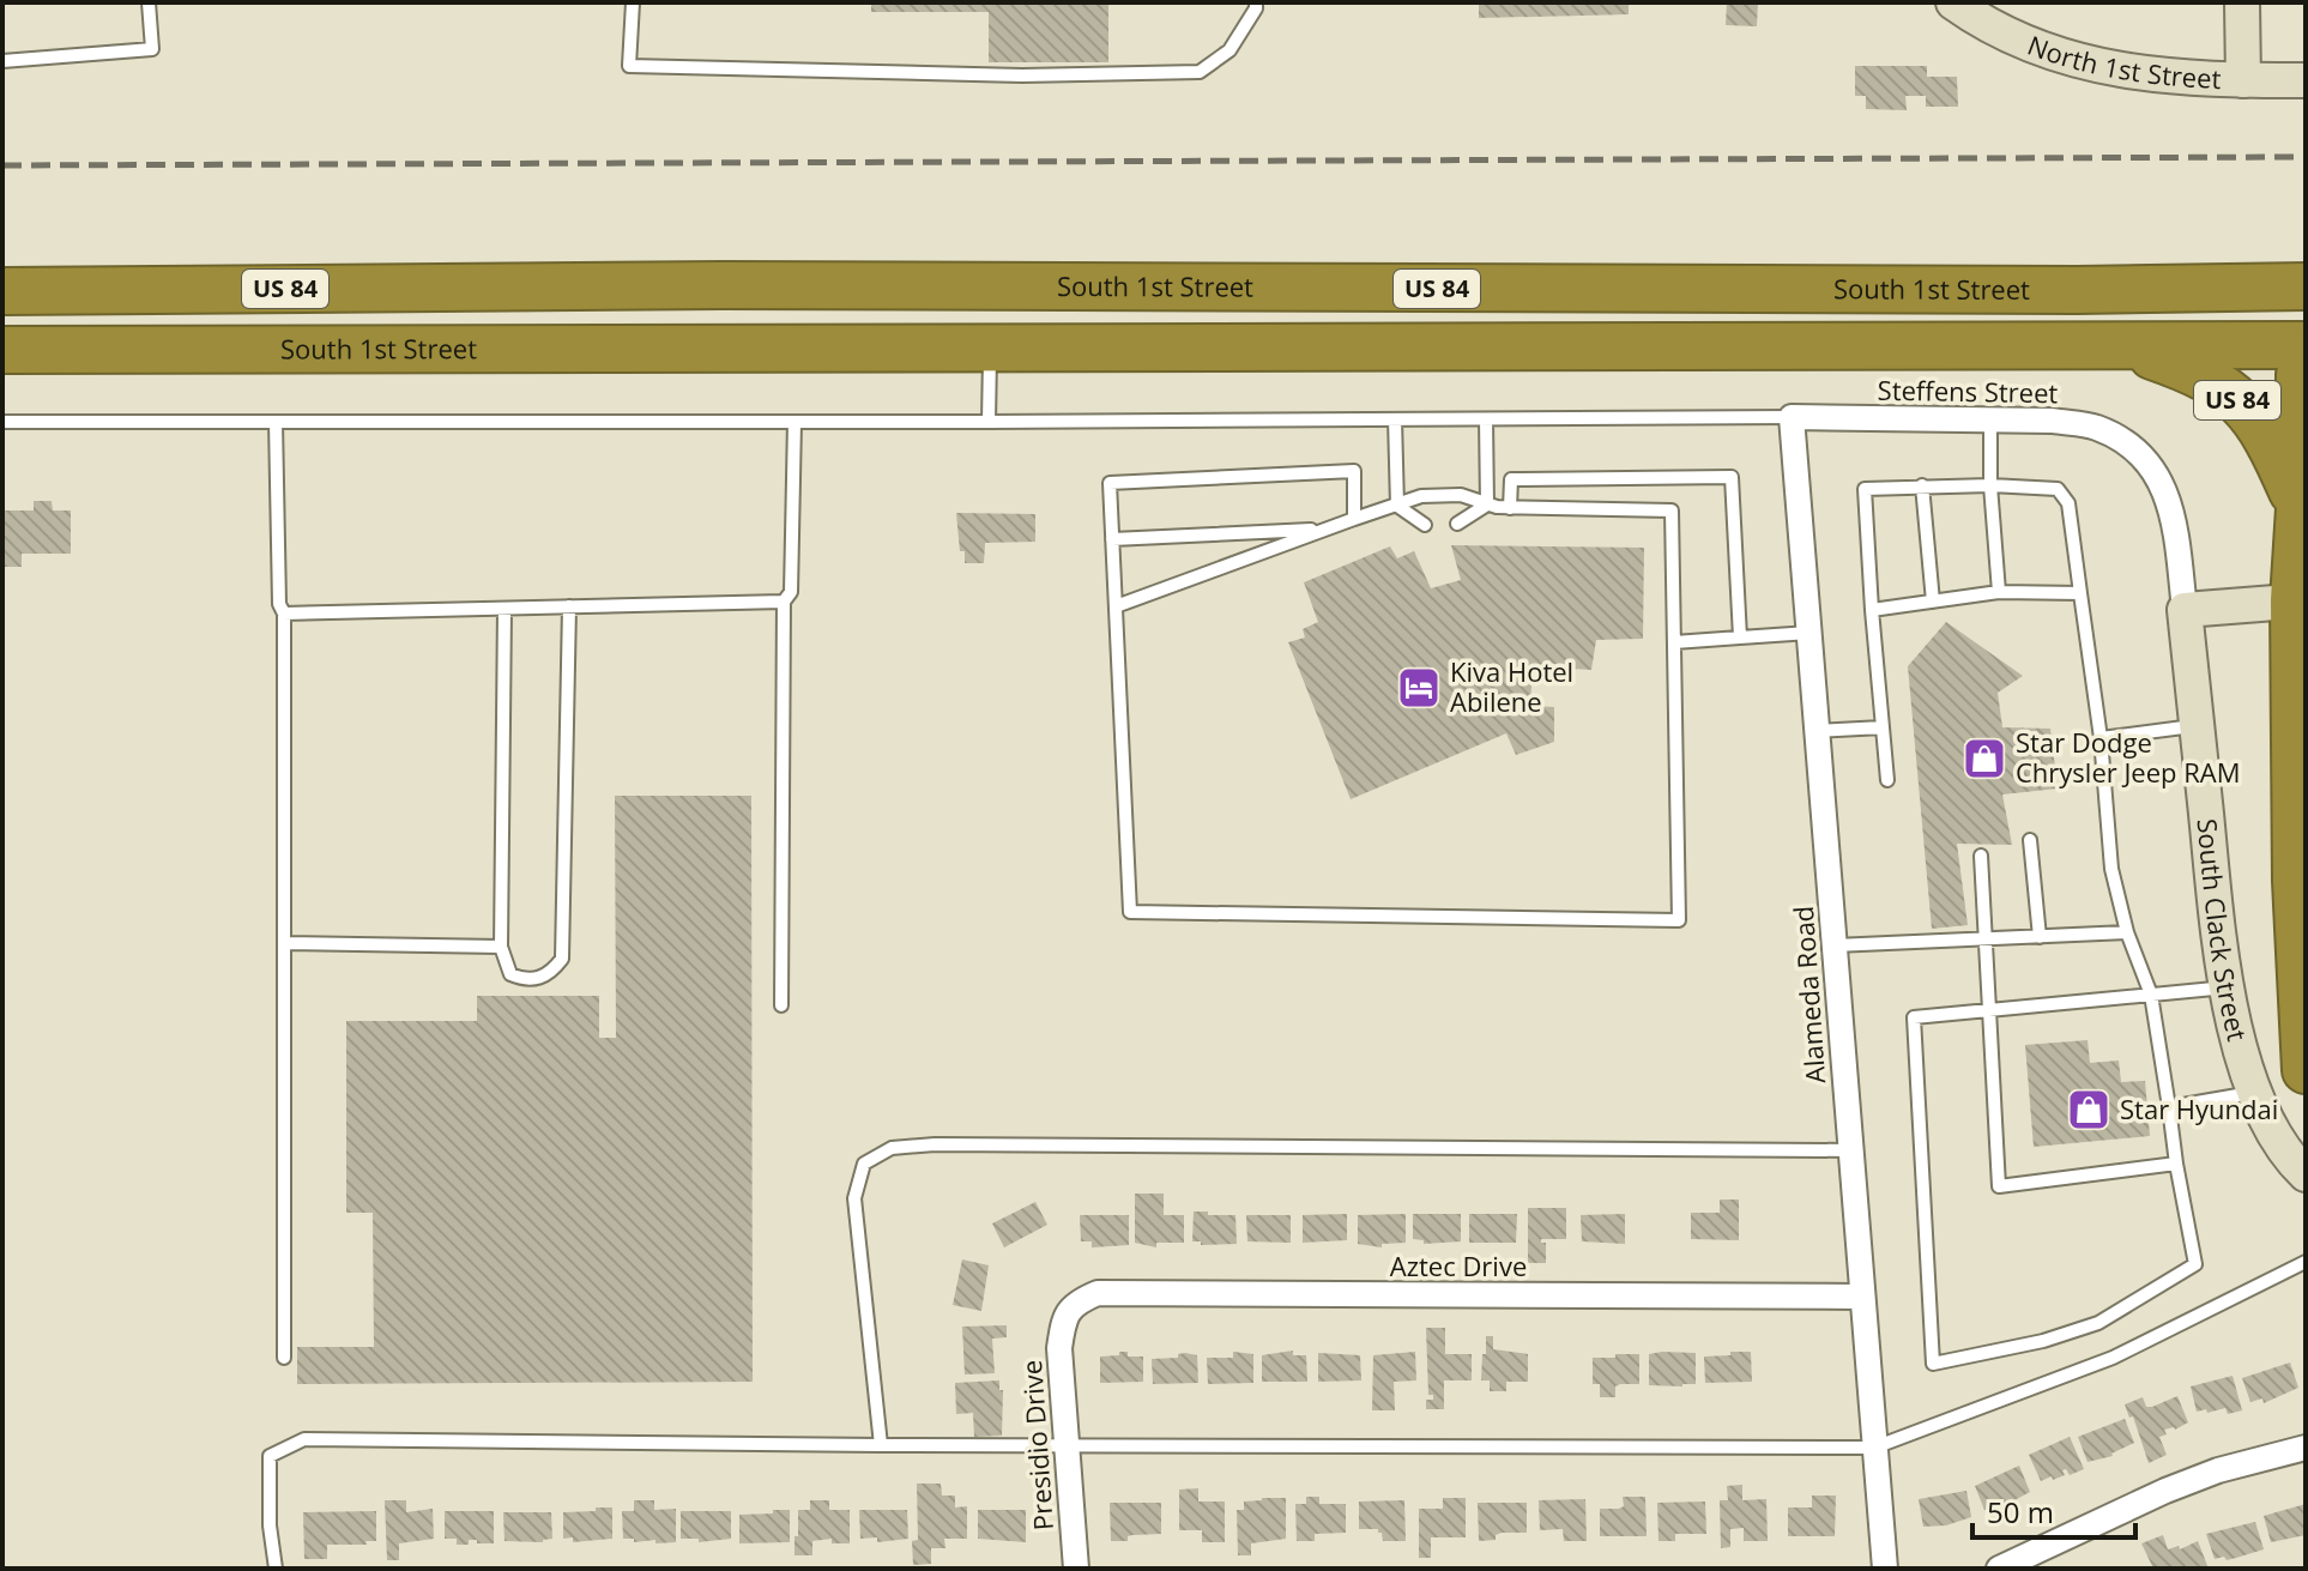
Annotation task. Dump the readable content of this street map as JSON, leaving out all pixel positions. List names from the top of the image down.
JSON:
{
  "streets": {
    "highway": ["South 1st Street", "US 84"],
    "main road": ["North 1st Street", "South Clack Street"],
    "street": [
      "Steffens Street",
      "Alameda Road",
      "Aztec Drive",
      "Presidio Drive"
    ]
  },
  "crossings": [
    ["South 1st Street", "US 84"],
    ["Steffens Street", "South Clack Street"],
    ["Steffens Street", "Alameda Road"],
    ["Alameda Road", "Aztec Drive"],
    ["Aztec Drive", "Presidio Drive"]
  ],
  "places": {
    "hotel": ["Kiva Hotel Abilene"],
    "shop": ["Star Dodge Chrysler Jeep RAM", "Star Hyundai"]
  },
  "scale_bar": "50 m"
}
